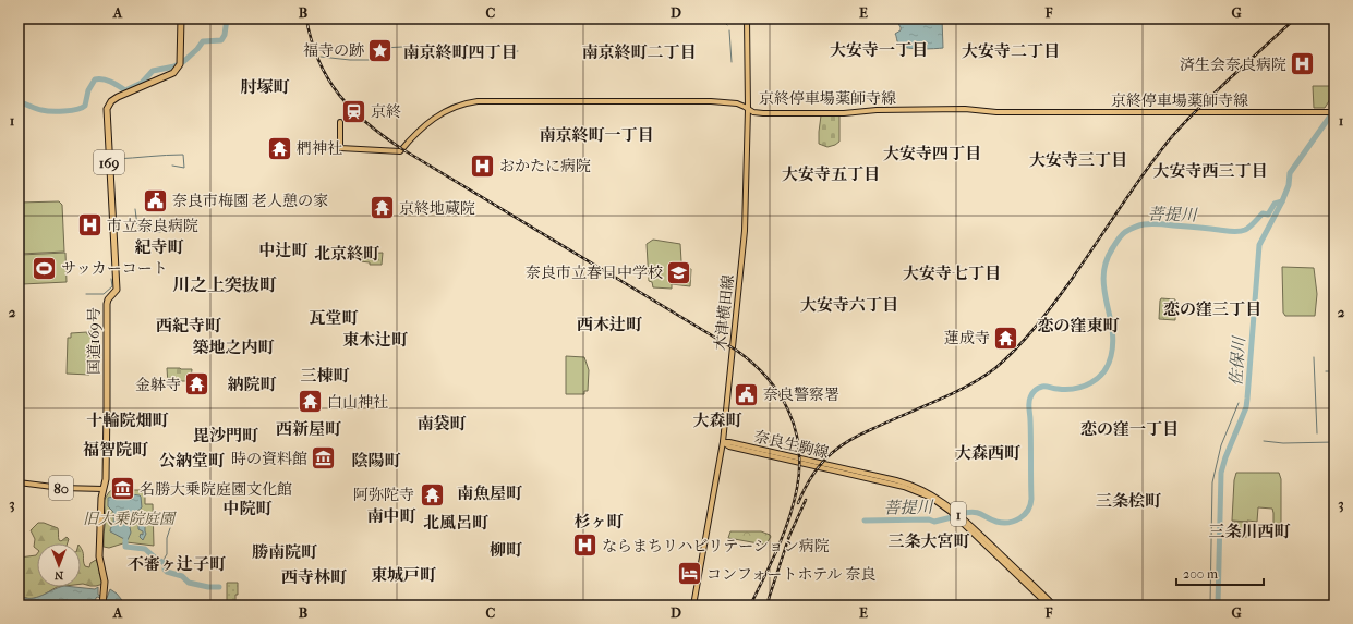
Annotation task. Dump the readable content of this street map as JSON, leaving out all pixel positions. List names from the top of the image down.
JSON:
{
  "streets": {
    "highway": ["169", "国道169号"],
    "main road": [
      "京終停車場薬師寺線",
      "木津横田線",
      "奈良生駒線",
      "80",
      "1"
    ]
  },
  "crossings": [
    ["京終停車場薬師寺線", "木津横田線"],
    ["木津横田線", "奈良生駒線"],
    ["国道169号", "80"]
  ],
  "districts": [
    "大安寺一丁目",
    "大安寺二丁目",
    "南京終町四丁目",
    "南京終町二丁目",
    "肘塚町",
    "南京終町一丁目",
    "大安寺四丁目",
    "大安寺三丁目",
    "大安寺西三丁目",
    "大安寺五丁目",
    "紀寺町",
    "中辻町",
    "北京終町",
    "大安寺七丁目",
    "川之上突抜町",
    "大安寺六丁目",
    "恋の窪三丁目",
    "瓦堂町",
    "西木辻町",
    "西紀寺町",
    "恋の窪東町",
    "東木辻町",
    "築地之内町",
    "三棟町",
    "納院町",
    "十輪院畑町",
    "大森町",
    "南袋町",
    "西新屋町",
    "恋の窪一丁目",
    "毘沙門町",
    "福智院町",
    "大森西町",
    "公納堂町",
    "陰陽町",
    "南魚屋町",
    "三条桧町",
    "中院町",
    "南中町",
    "杉ヶ町",
    "北風呂町",
    "三条川西町",
    "三条大宮町",
    "柳町",
    "勝南院町",
    "不審ヶ辻子町",
    "東城戸町",
    "西寺林町"
  ],
  "water": ["菩提川", "佐保川"],
  "parks": ["旧大乗院庭園"],
  "places": {
    "place": ["福寺の跡"],
    "hospital": [
      "済生会奈良病院",
      "おかたに病院",
      "市立奈良病院",
      "ならまちリハビリテーション病院"
    ],
    "station": ["京終"],
    "temple": [
      "椚神社",
      "京終地蔵院",
      "蓮成寺",
      "金躰寺",
      "白山神社",
      "阿弥陀寺"
    ],
    "public building": ["奈良市梅園 老人憩の家", "奈良警察署"],
    "sports": ["サッカーコート"],
    "school or university": ["奈良市立春日中学校"],
    "museum": ["時の資料館", "名勝大乗院庭園文化館"],
    "hotel": ["コンフォートホテル 奈良"]
  },
  "scale_bar": "200 m",
  "north": "bottom",
  "grid": {
    "columns": [
      "A",
      "B",
      "C",
      "D",
      "E",
      "F",
      "G"
    ],
    "rows": ["1", "2", "3"]
  }
}
